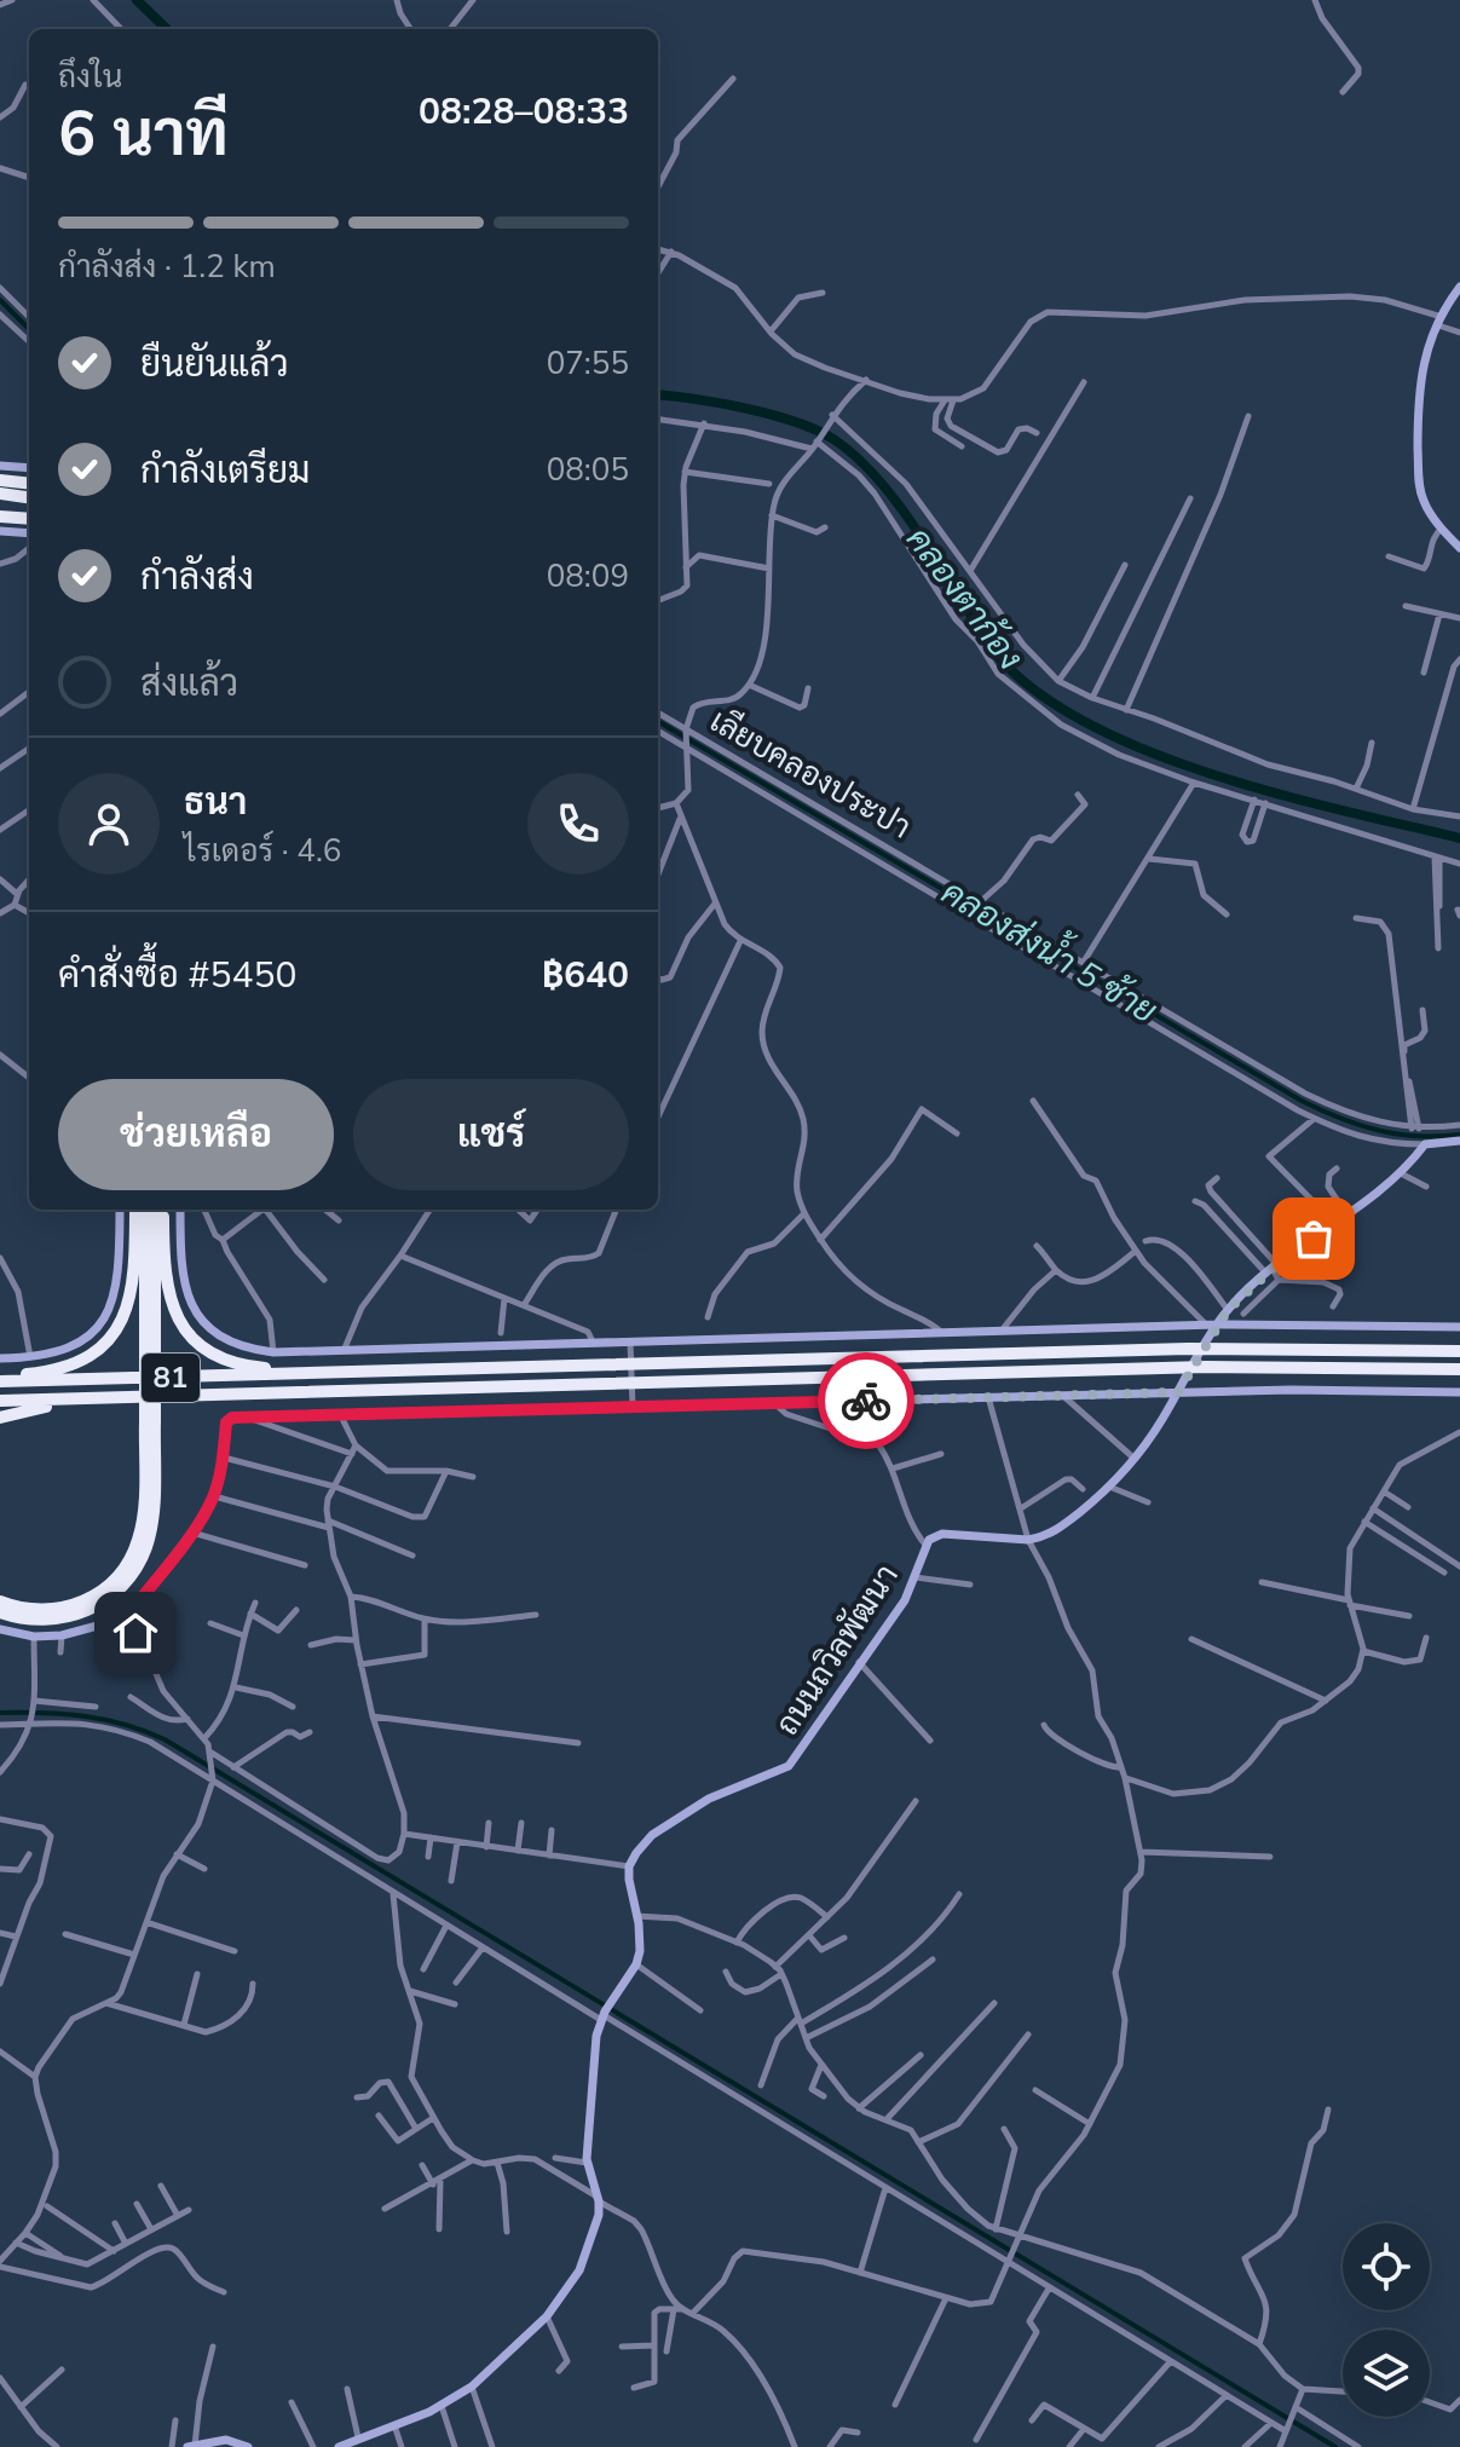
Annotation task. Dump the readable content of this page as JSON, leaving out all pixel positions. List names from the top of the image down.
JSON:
{
  "streets": {
    "highway": ["81"],
    "main road": ["ถนนถวิลพัฒนา"],
    "street": ["เลียบคลองประปา"]
  },
  "water": ["คลองตาก้อง", "คลองส่งน้ำ 5 ซ้าย"],
  "page": {
    "heading": ["6 นาที", "ถึงใน", "08:28–08:33"],
    "panel": [
      "ธนา",
      "ไรเดอร์ · 4.6",
      "คำสั่งซื้อ #5450",
      "฿640"
    ],
    "bar": "กำลังส่ง · 1.2 km",
    "list": [
      ["ยืนยันแล้ว", "07:55"],
      ["กำลังเตรียม", "08:05"],
      ["กำลังส่ง", "08:09"],
      "ส่งแล้ว"
    ],
    "buttons": ["ช่วยเหลือ", "แชร์"]
  }
}
